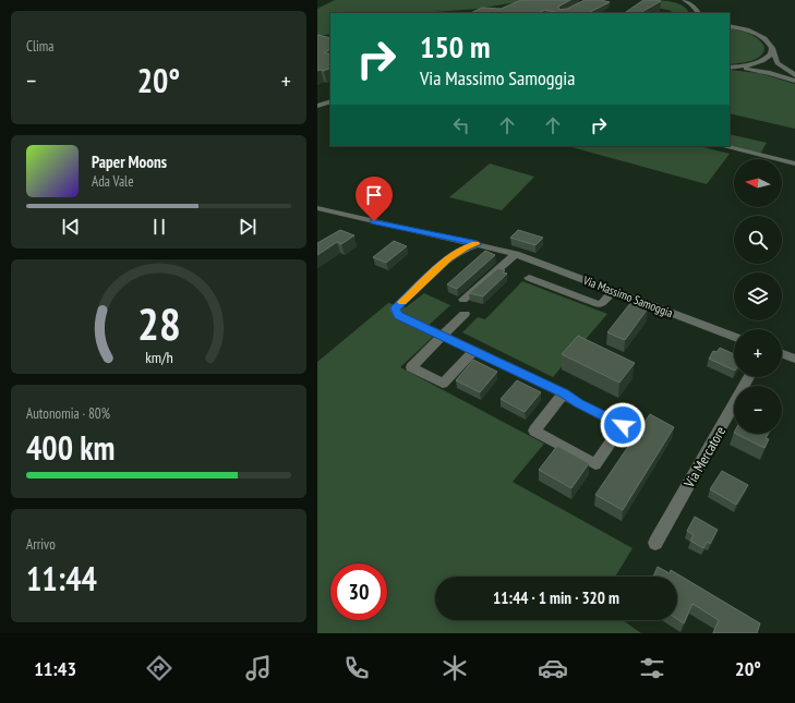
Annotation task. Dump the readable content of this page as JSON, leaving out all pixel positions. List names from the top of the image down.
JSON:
{
  "streets": {
    "street": ["Via Massimo Samoggia", "Via Mercatore"]
  },
  "north": "left",
  "page": {
    "tile": [
      "Clima",
      ["Autonomia · 80%", "400 km"],
      ["Arrivo", "11:44"]
    ],
    "turn": ["150 m", "Via Massimo Samoggia"],
    "heat": ["−", "20°", "+"],
    "song": ["Paper Moons", "Ada Vale"],
    "map_buttons": ["+", "−"],
    "limit": "30",
    "trip": "11:44 · 1 min · 320 m",
    "tabs": ["11:43", "20°"],
    "gauge": ["28", "km/h"]
  }
}
